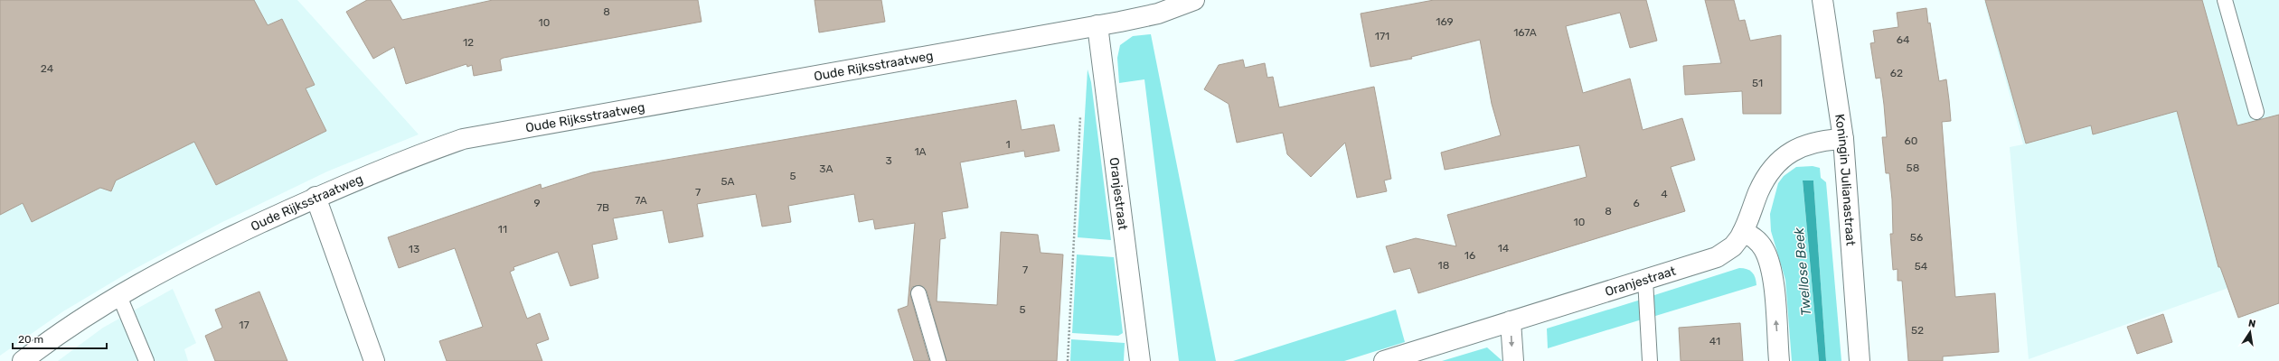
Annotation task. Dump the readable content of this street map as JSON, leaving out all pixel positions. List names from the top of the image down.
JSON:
{
  "streets": {
    "street": ["Oude Rijksstraatweg", "Koningin Julianastraat", "Oranjestraat"]
  },
  "crossings": [
    ["Oude Rijksstraatweg", "Oranjestraat"],
    ["Koningin Julianastraat", "Oranjestraat"]
  ],
  "water": ["Twellose Beek"],
  "house_numbers": [
    "8",
    "169",
    "10",
    "167A",
    "171",
    "64",
    "12",
    "24",
    "62",
    "51",
    "60",
    "1",
    "1A",
    "3",
    "58",
    "3A",
    "5",
    "5A",
    "7",
    "4",
    "7A",
    "9",
    "6",
    "7B",
    "8",
    "10",
    "11",
    "56",
    "14",
    "13",
    "16",
    "18",
    "54",
    "7",
    "5",
    "17",
    "52",
    "41"
  ],
  "scale_bar": "20 m",
  "north": "top"
}
